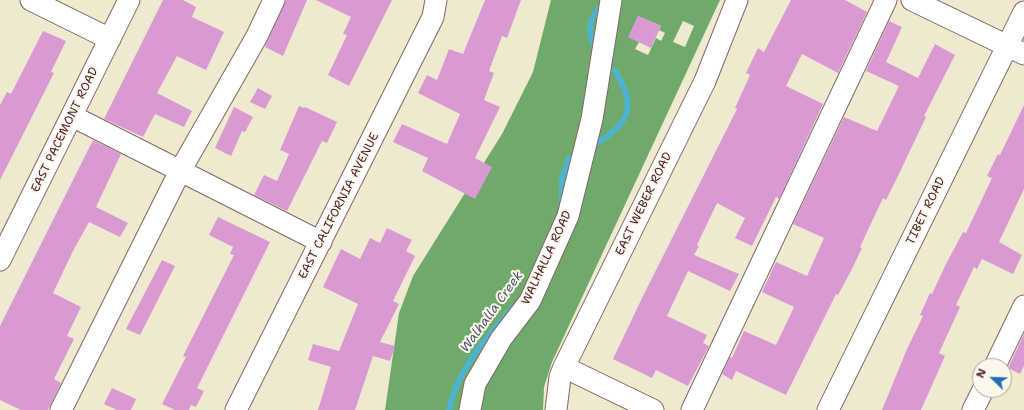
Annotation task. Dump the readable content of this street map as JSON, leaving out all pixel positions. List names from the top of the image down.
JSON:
{
  "streets": {
    "street": [
      "EAST PACEMONT ROAD",
      "EAST WEBER ROAD",
      "EAST CALIFORNIA AVENUE",
      "TIBET ROAD",
      "WALHALLA ROAD"
    ]
  },
  "water": ["Walhalla Creek"],
  "north": "top left"
}
